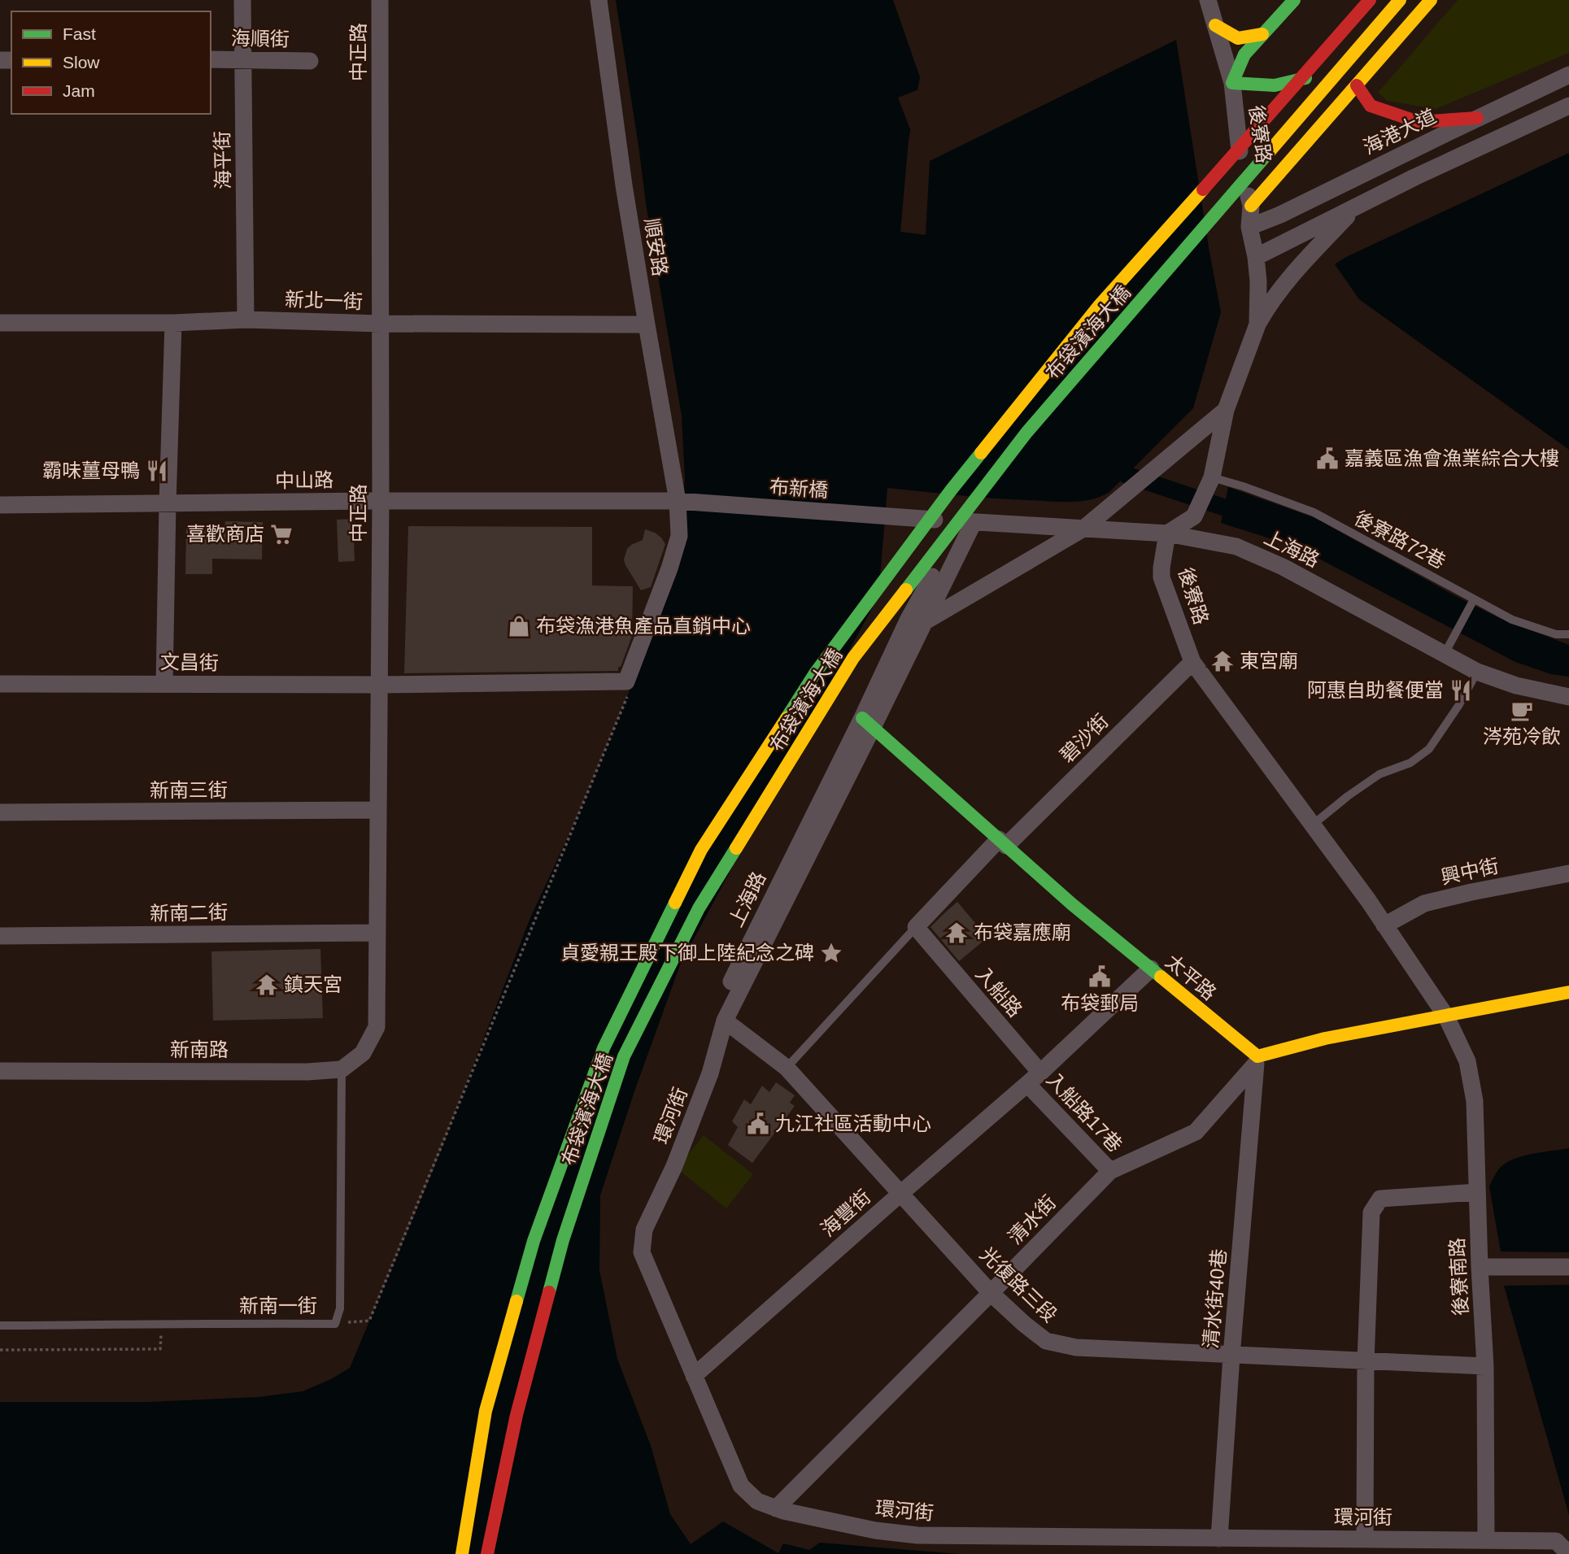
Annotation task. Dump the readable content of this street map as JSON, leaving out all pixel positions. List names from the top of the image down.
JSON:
{
  "streets": {
    "main road": ["布袋濱海大橋", "太平路"],
    "street": [
      "海順街",
      "中正路",
      "海港大道",
      "後寮路",
      "海平街",
      "順安路",
      "新北一街",
      "中山路",
      "布新橋",
      "上海路",
      "文昌街",
      "碧沙街",
      "新南三街",
      "興中街",
      "新南二街",
      "入船路",
      "新南路",
      "入船路17巷",
      "環河街",
      "海豐街",
      "清水街",
      "後寮南路",
      "光復路三段",
      "清水街40巷"
    ],
    "lane": ["後寮路72巷", "新南一街"]
  },
  "crossings": [
    ["海順街", "海平街"],
    ["中正路", "新北一街"],
    ["中正路", "中山路"],
    ["中正路", "文昌街"],
    ["中正路", "新南三街"],
    ["中正路", "新南二街"],
    ["中正路", "新南路"],
    ["中正路", "新南一街"],
    ["海港大道", "後寮路"],
    ["後寮路", "後寮路72巷"],
    ["後寮路", "上海路"],
    ["後寮路", "碧沙街"],
    ["後寮路", "興中街"],
    ["後寮路", "後寮南路"],
    ["海平街", "新北一街"],
    ["順安路", "新北一街"],
    ["順安路", "中山路"],
    ["順安路", "布新橋"],
    ["順安路", "文昌街"],
    ["中山路", "布新橋"],
    ["布新橋", "上海路"],
    ["上海路", "太平路"],
    ["上海路", "環河街"],
    ["上海路", "光復路三段"],
    ["碧沙街", "太平路"],
    ["太平路", "清水街"],
    ["太平路", "清水街40巷"],
    ["入船路", "入船路17巷"],
    ["入船路", "海豐街"],
    ["新南路", "新南一街"],
    ["入船路17巷", "海豐街"],
    ["入船路17巷", "清水街"],
    ["環河街", "海豐街"],
    ["環河街", "清水街"],
    ["環河街", "後寮南路"],
    ["環河街", "光復路三段"],
    ["環河街", "清水街40巷"],
    ["海豐街", "光復路三段"],
    ["清水街", "光復路三段"],
    ["清水街", "清水街40巷"],
    ["後寮南路", "光復路三段"],
    ["光復路三段", "清水街40巷"]
  ],
  "places": {
    "public building": ["嘉義區漁會漁業綜合大樓", "布袋郵局", "九江社區活動中心"],
    "restaurant": ["霸味薑母鴨", "阿惠自助餐便當"],
    "supermarket": ["喜歡商店"],
    "shop": ["布袋漁港魚產品直銷中心"],
    "temple": ["東宮廟", "布袋嘉應廟", "鎮天宮"],
    "cafe": ["涔苑冷飲"],
    "place": ["貞愛親王殿下御上陸紀念之碑"]
  },
  "legend": ["Fast", "Slow", "Jam"]
}
